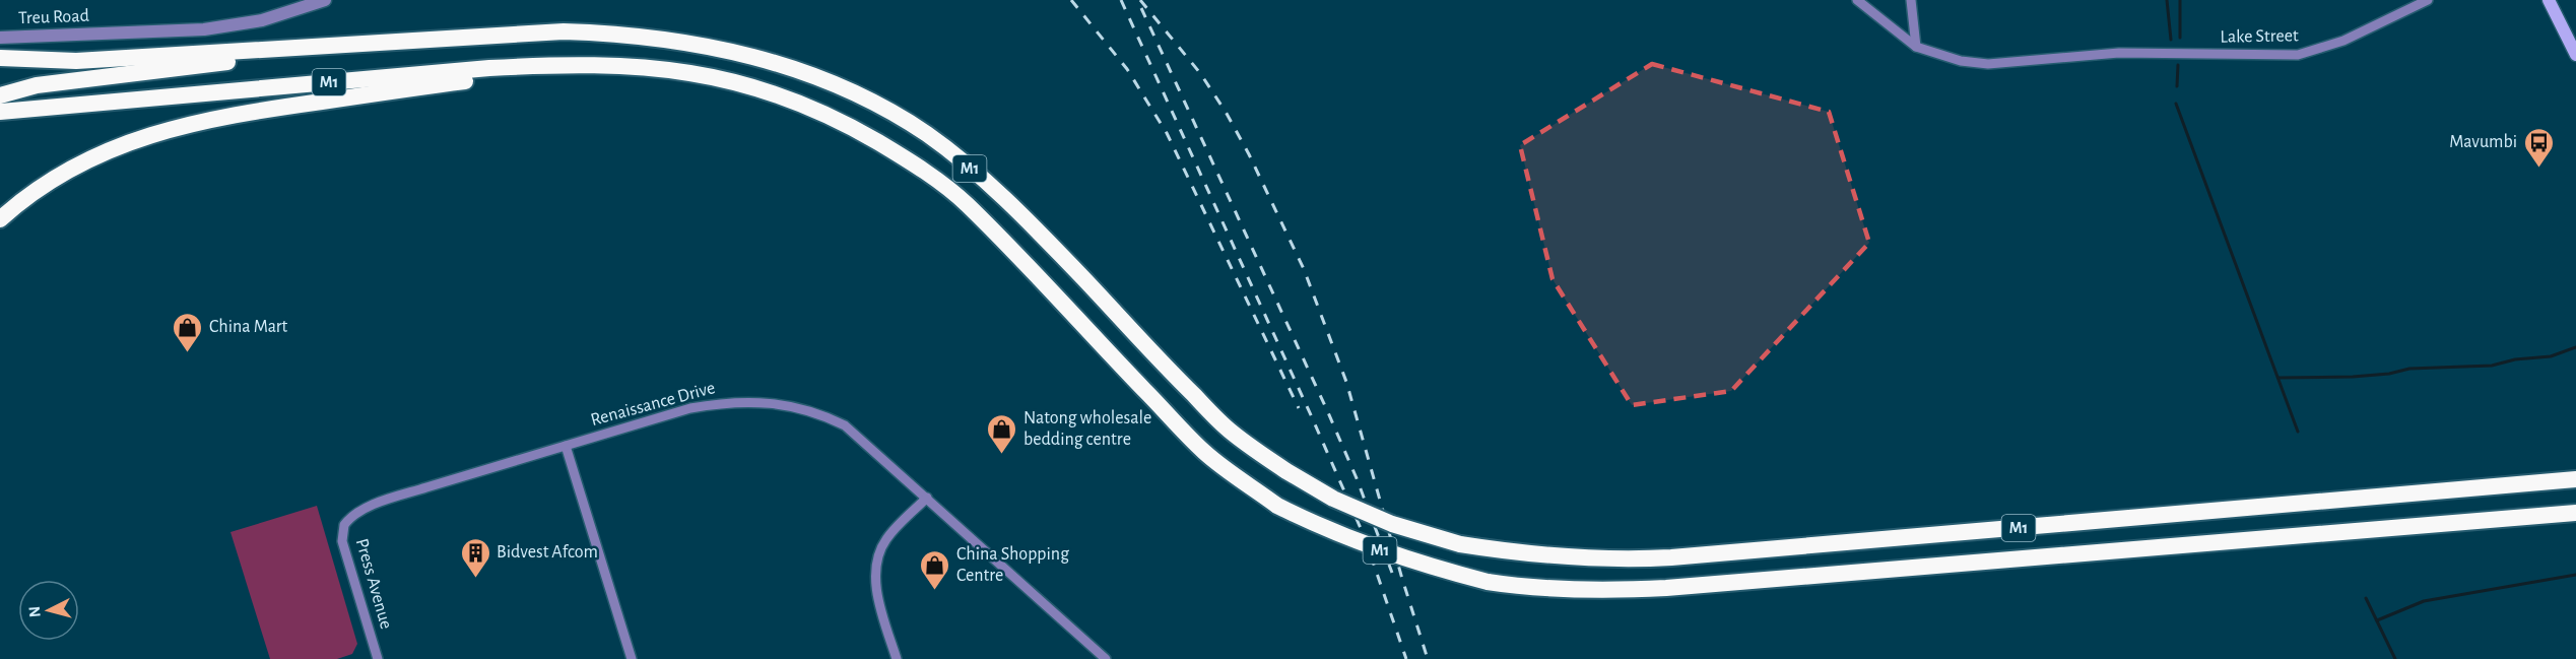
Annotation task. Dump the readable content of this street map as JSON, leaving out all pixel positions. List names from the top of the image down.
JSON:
{
  "streets": {
    "highway": ["M1"],
    "street": [
      "Treu Road",
      "Lake Street",
      "Renaissance Drive",
      "Press Avenue"
    ]
  },
  "crossings": [
    ["Renaissance Drive", "Press Avenue"]
  ],
  "places": {
    "bus stop": ["Mavumbi"],
    "shop": ["China Mart", "Natong wholesale bedding centre", "China Shopping Centre"],
    "building": ["Bidvest Afcom"]
  },
  "north": "left"
}
